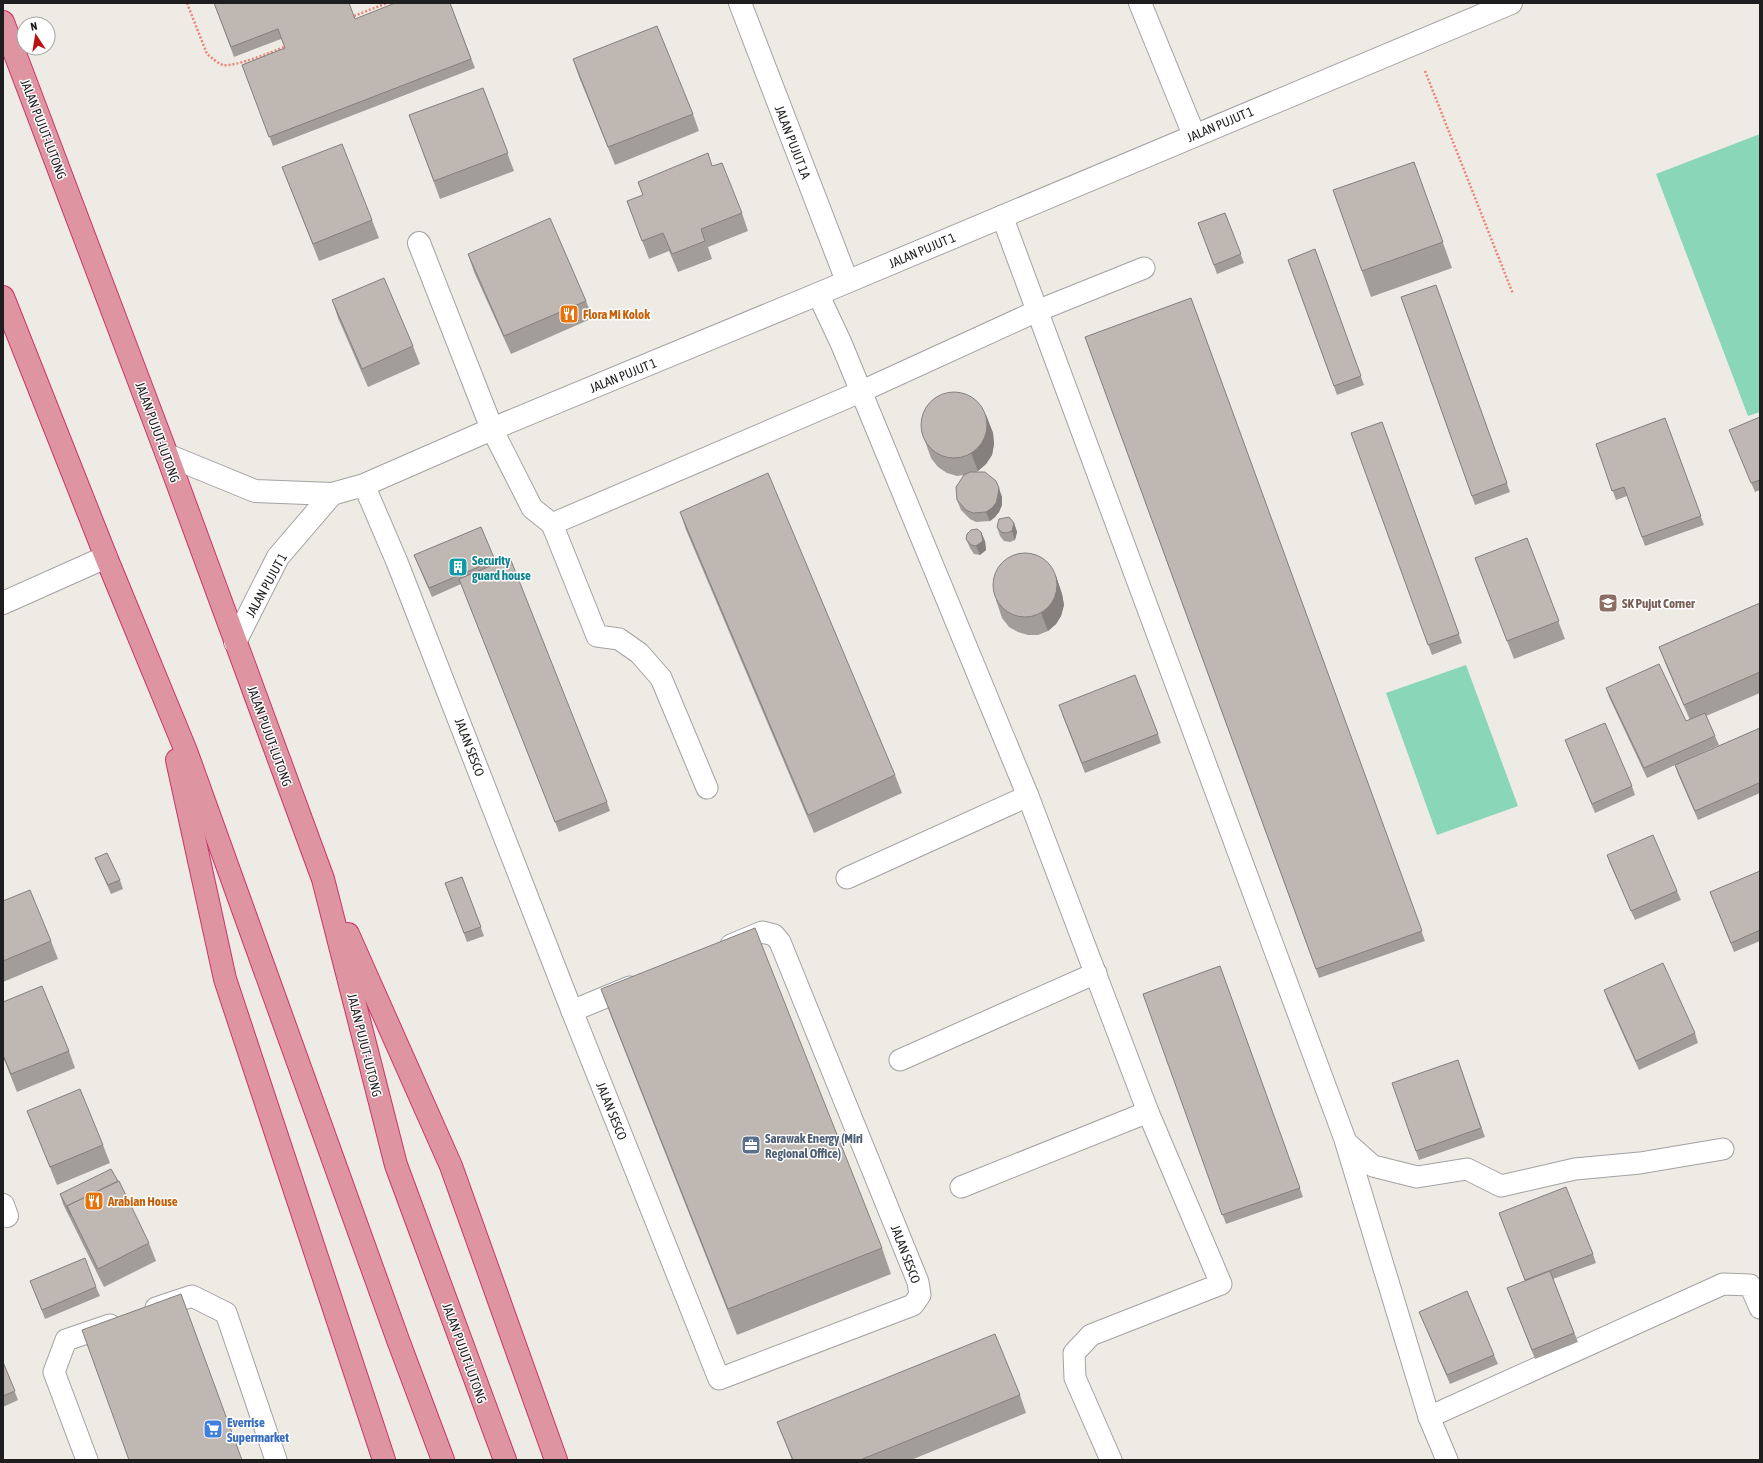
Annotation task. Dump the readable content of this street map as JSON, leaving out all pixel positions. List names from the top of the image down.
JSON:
{
  "streets": {
    "highway": ["JALAN PUJUT-LUTONG"],
    "street": ["JALAN PUJUT 1", "JALAN PUJUT 1A"],
    "lane": ["JALAN SESCO"]
  },
  "crossings": [
    ["JALAN PUJUT 1", "JALAN PUJUT-LUTONG"],
    ["JALAN PUJUT 1", "JALAN PUJUT 1A"],
    ["JALAN PUJUT 1", "JALAN SESCO"]
  ],
  "places": {
    "restaurant": ["Flora Mi Kolok", "Arabian House"],
    "building": ["Security guard house"],
    "school or university": ["SK Pujut Corner"],
    "office": ["Sarawak Energy (Miri Regional Office)"],
    "supermarket": ["Everrise Supermarket"]
  },
  "north": "top"
}
